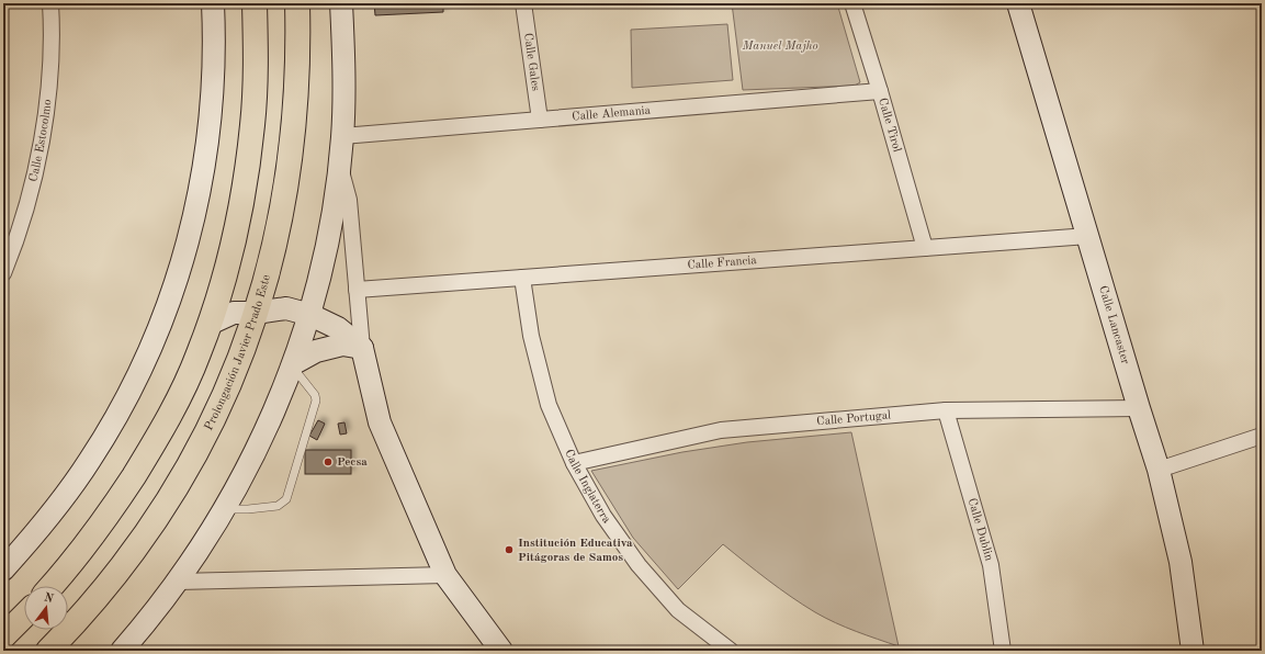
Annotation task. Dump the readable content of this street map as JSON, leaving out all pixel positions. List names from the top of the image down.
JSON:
{
  "streets": {
    "main road": ["Prolongación Javier Prado Este"],
    "street": [
      "Calle Gales",
      "Calle Alemania",
      "Calle Tirol",
      "Calle Estocolmo",
      "Calle Francia",
      "Calle Lancaster",
      "Calle Portugal",
      "Calle Inglaterra",
      "Calle Dublin"
    ]
  },
  "crossings": [
    ["Calle Gales", "Calle Alemania"],
    ["Calle Alemania", "Calle Tirol"],
    ["Calle Tirol", "Calle Francia"],
    ["Calle Francia", "Calle Lancaster"],
    ["Calle Francia", "Calle Inglaterra"],
    ["Calle Lancaster", "Calle Portugal"],
    ["Calle Portugal", "Calle Inglaterra"],
    ["Calle Portugal", "Calle Dublin"]
  ],
  "parks": ["Manuel Majho"],
  "places": ["Pecsa", "Institución Educativa Pitágoras de Samos"],
  "north": "top"
}
